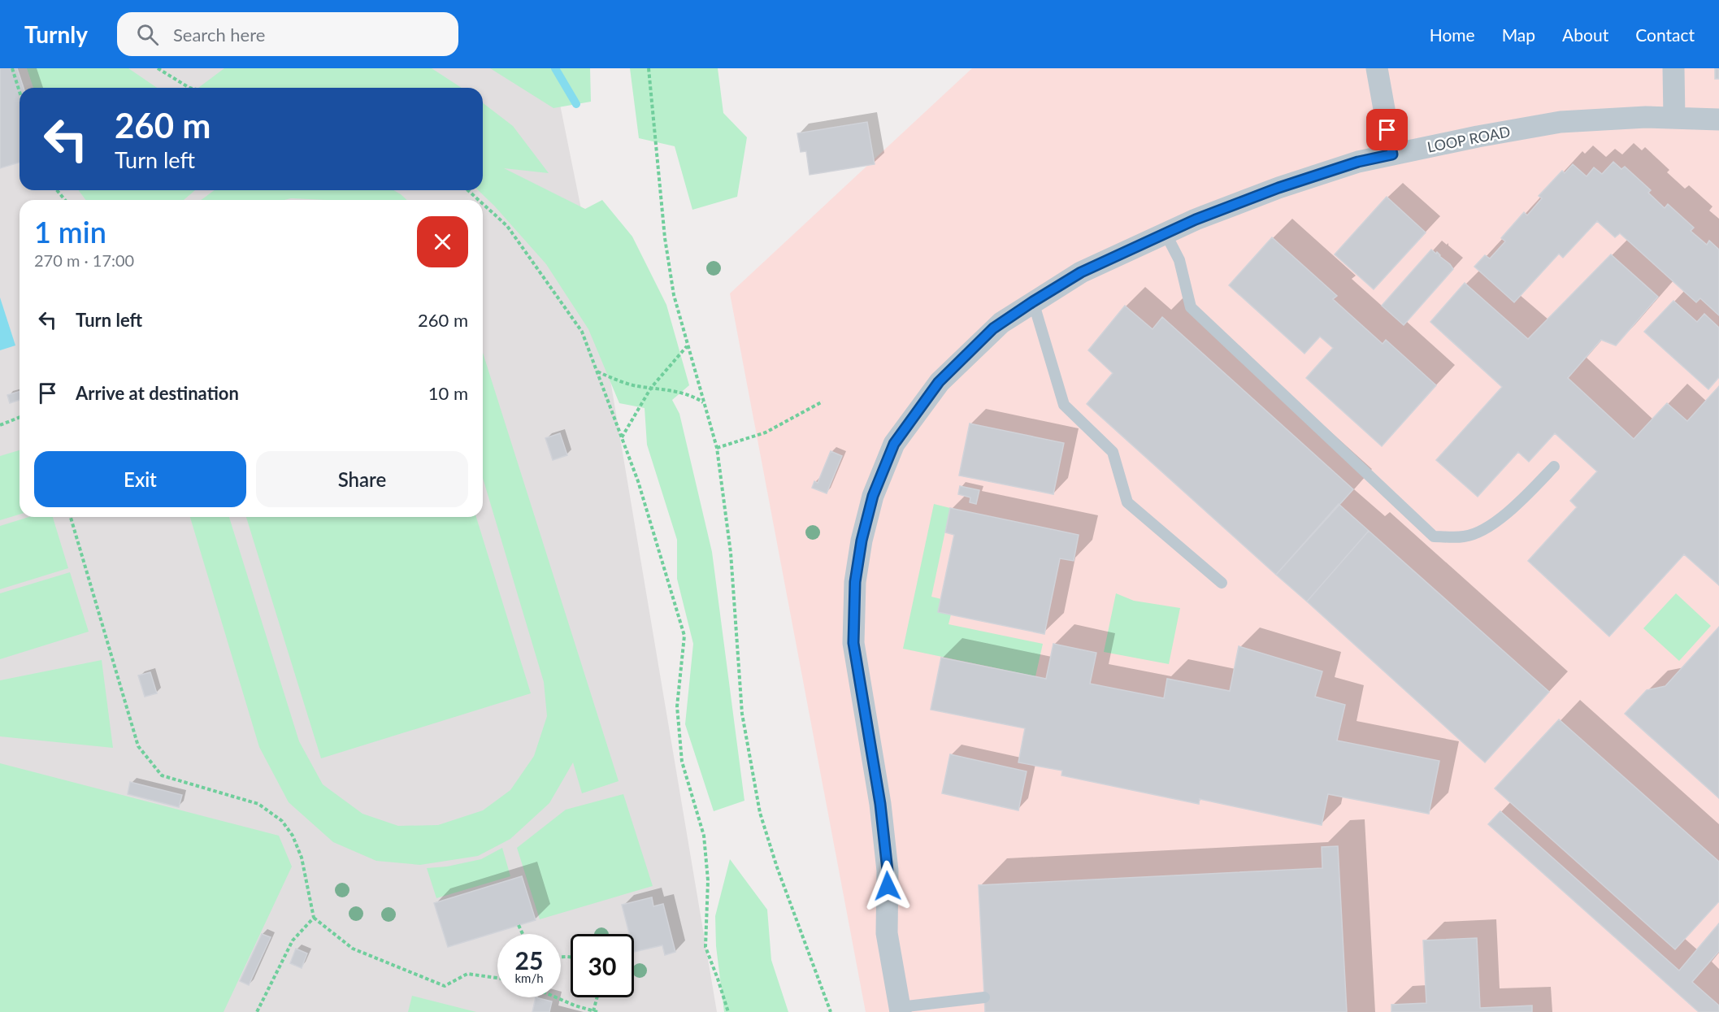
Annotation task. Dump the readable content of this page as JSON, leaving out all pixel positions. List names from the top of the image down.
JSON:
{
  "streets": {
    "street": ["LOOP ROAD"]
  },
  "page": {
    "header": "Turnly",
    "search": "Search here",
    "nav": [
      "Home",
      "Map",
      "About",
      "Contact"
    ],
    "turn": ["260 m", "Turn left"],
    "heading": ["1 min", "270 m · 17:00"],
    "list": [
      {
        "name": "Turn left",
        "value": "260 m"
      },
      {
        "name": "Arrive at destination",
        "value": "10 m"
      }
    ],
    "buttons": ["Exit", "Share"],
    "speed": "25 km/h",
    "limit": "30"
  }
}
